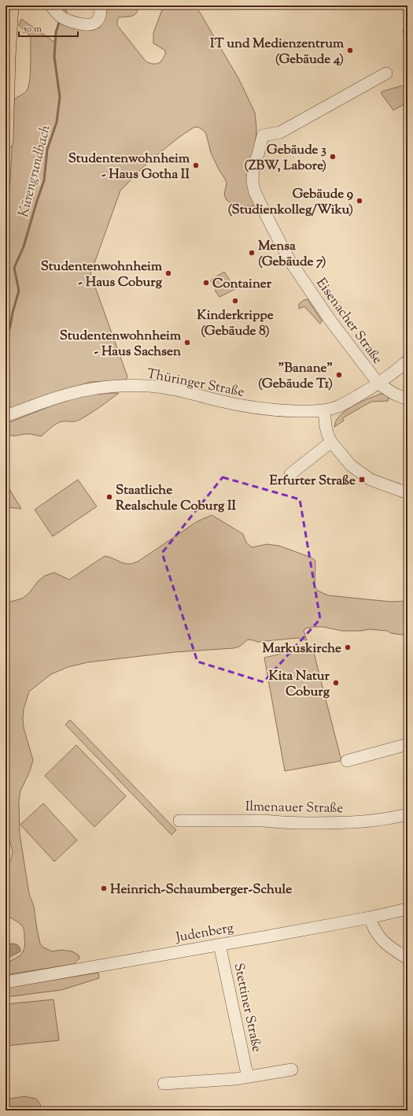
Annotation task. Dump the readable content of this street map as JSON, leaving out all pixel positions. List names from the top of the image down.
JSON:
{
  "streets": {
    "street": [
      "Eisenacher Straße",
      "Thüringer Straße",
      "Ilmenauer Straße",
      "Judenberg",
      "Stettiner Straße"
    ]
  },
  "crossings": [
    ["Eisenacher Straße", "Thüringer Straße"],
    ["Judenberg", "Stettiner Straße"]
  ],
  "water": ["Kürengrundbach"],
  "places": {
    "other": [
      "IT und Medienzentrum (Gebäude 4)",
      "Gebäude 3 (ZBW, Labore)",
      "Studentenwohnheim - Haus Gotha II",
      "Gebäude 9 (Studienkolleg/Wiku)",
      "Mensa (Gebäude 7)",
      "Studentenwohnheim - Haus Coburg",
      "Container",
      "Kinderkrippe (Gebäude 8)",
      "Studentenwohnheim - Haus Sachsen",
      "\"Banane\" (Gebäude T1)",
      "Staatliche Realschule Coburg II",
      "Markuskirche",
      "Kita Natur Coburg",
      "Heinrich-Schaumberger-Schule"
    ],
    "transit": ["Erfurter Straße"]
  },
  "scale_bar": "50 m"
}
